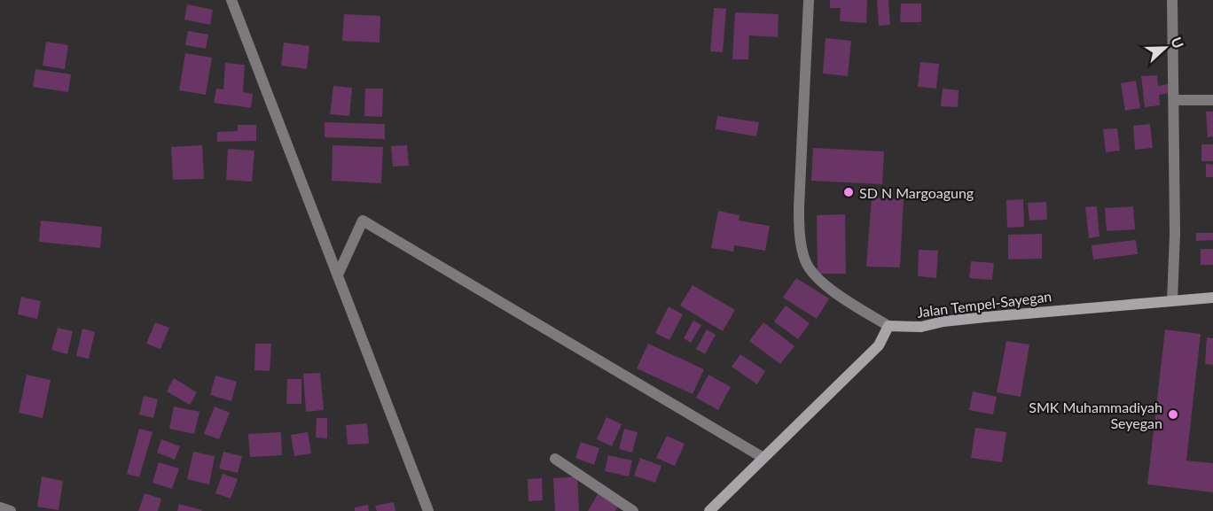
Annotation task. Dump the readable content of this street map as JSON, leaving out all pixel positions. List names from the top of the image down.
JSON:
{
  "streets": {
    "main road": ["Jalan Tempel-Sayegan"]
  },
  "places": ["SD N Margoagung", "SMK Muhammadiyah Seyegan"],
  "north": "right"
}
